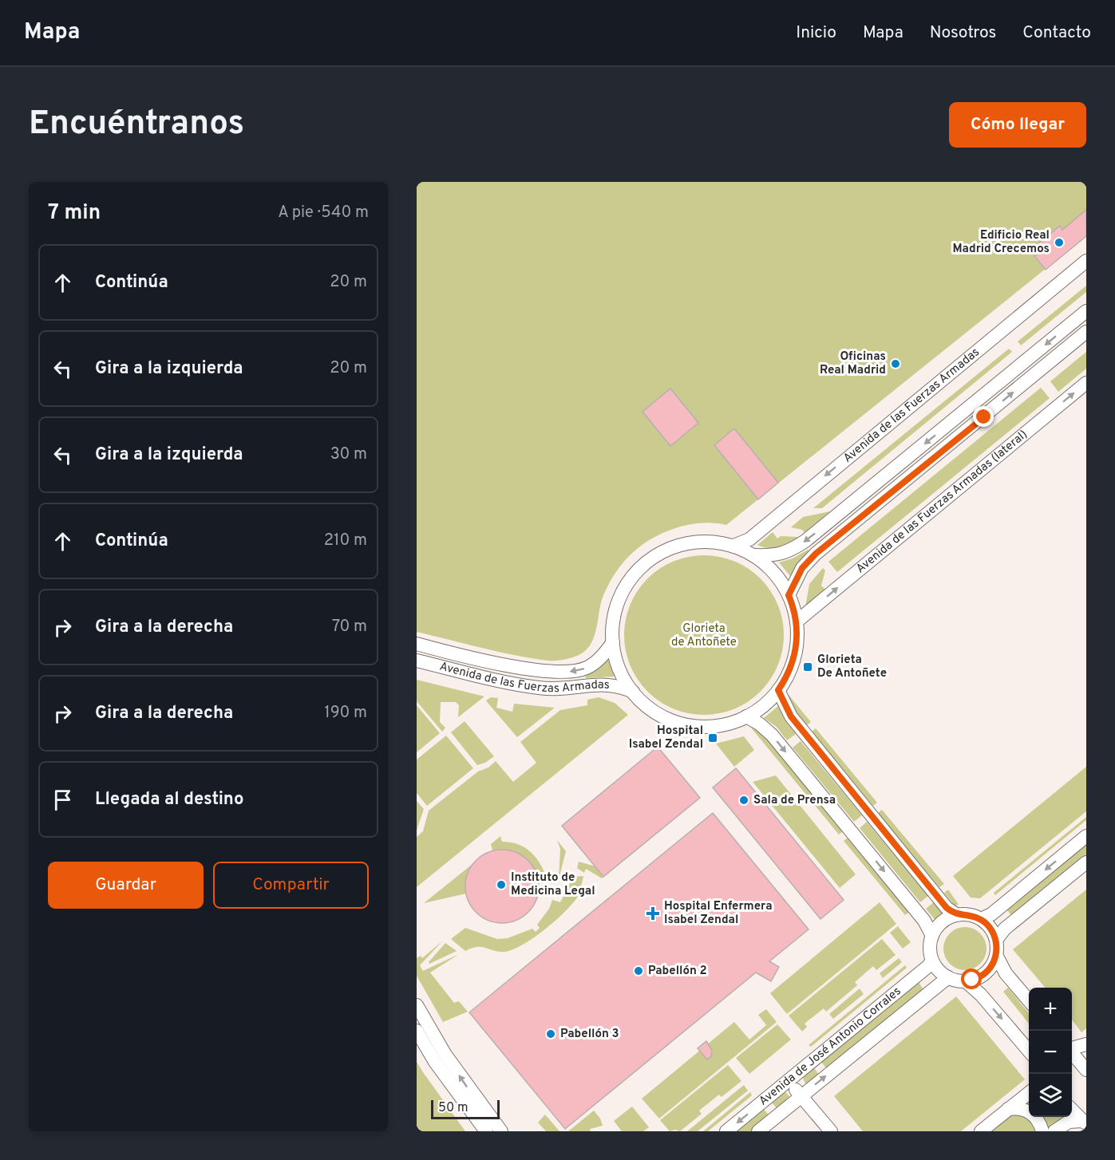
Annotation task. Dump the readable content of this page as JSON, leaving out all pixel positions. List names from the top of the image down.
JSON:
{
  "streets": {
    "street": ["Avenida de las Fuerzas Armadas", "Avenida de las Fuerzas Armadas (lateral)", "Avenida de José Antonio Corrales"]
  },
  "parks": ["Glorieta de Antoñete"],
  "places": {
    "other": [
      "Edificio Real Madrid Crecemos",
      "Oficinas Real Madrid",
      "Sala de Prensa",
      "Instituto de Medicina Legal",
      "Pabellón 2",
      "Pabellón 3"
    ],
    "transit": ["Glorieta De Antoñete", "Hospital Isabel Zendal"],
    "health": ["Hospital Enfermera Isabel Zendal"]
  },
  "scale_bar": "50 m",
  "page": {
    "header": "Mapa",
    "nav": [
      "Inicio",
      "Mapa",
      "Nosotros",
      "Contacto"
    ],
    "buttons": [
      "Cómo llegar",
      ["Guardar", "Compartir"]
    ],
    "title": "Encuéntranos",
    "heading": ["7 min", "A pie · 540 m"],
    "list": [
      ["Continúa", "20 m"],
      ["Gira a la izquierda", "20 m"],
      ["Gira a la izquierda", "30 m"],
      ["Continúa", "210 m"],
      ["Gira a la derecha", "70 m"],
      ["Gira a la derecha", "190 m"],
      "Llegada al destino"
    ],
    "map_buttons": ["+", "−"],
    "scale": "50 m"
  }
}
